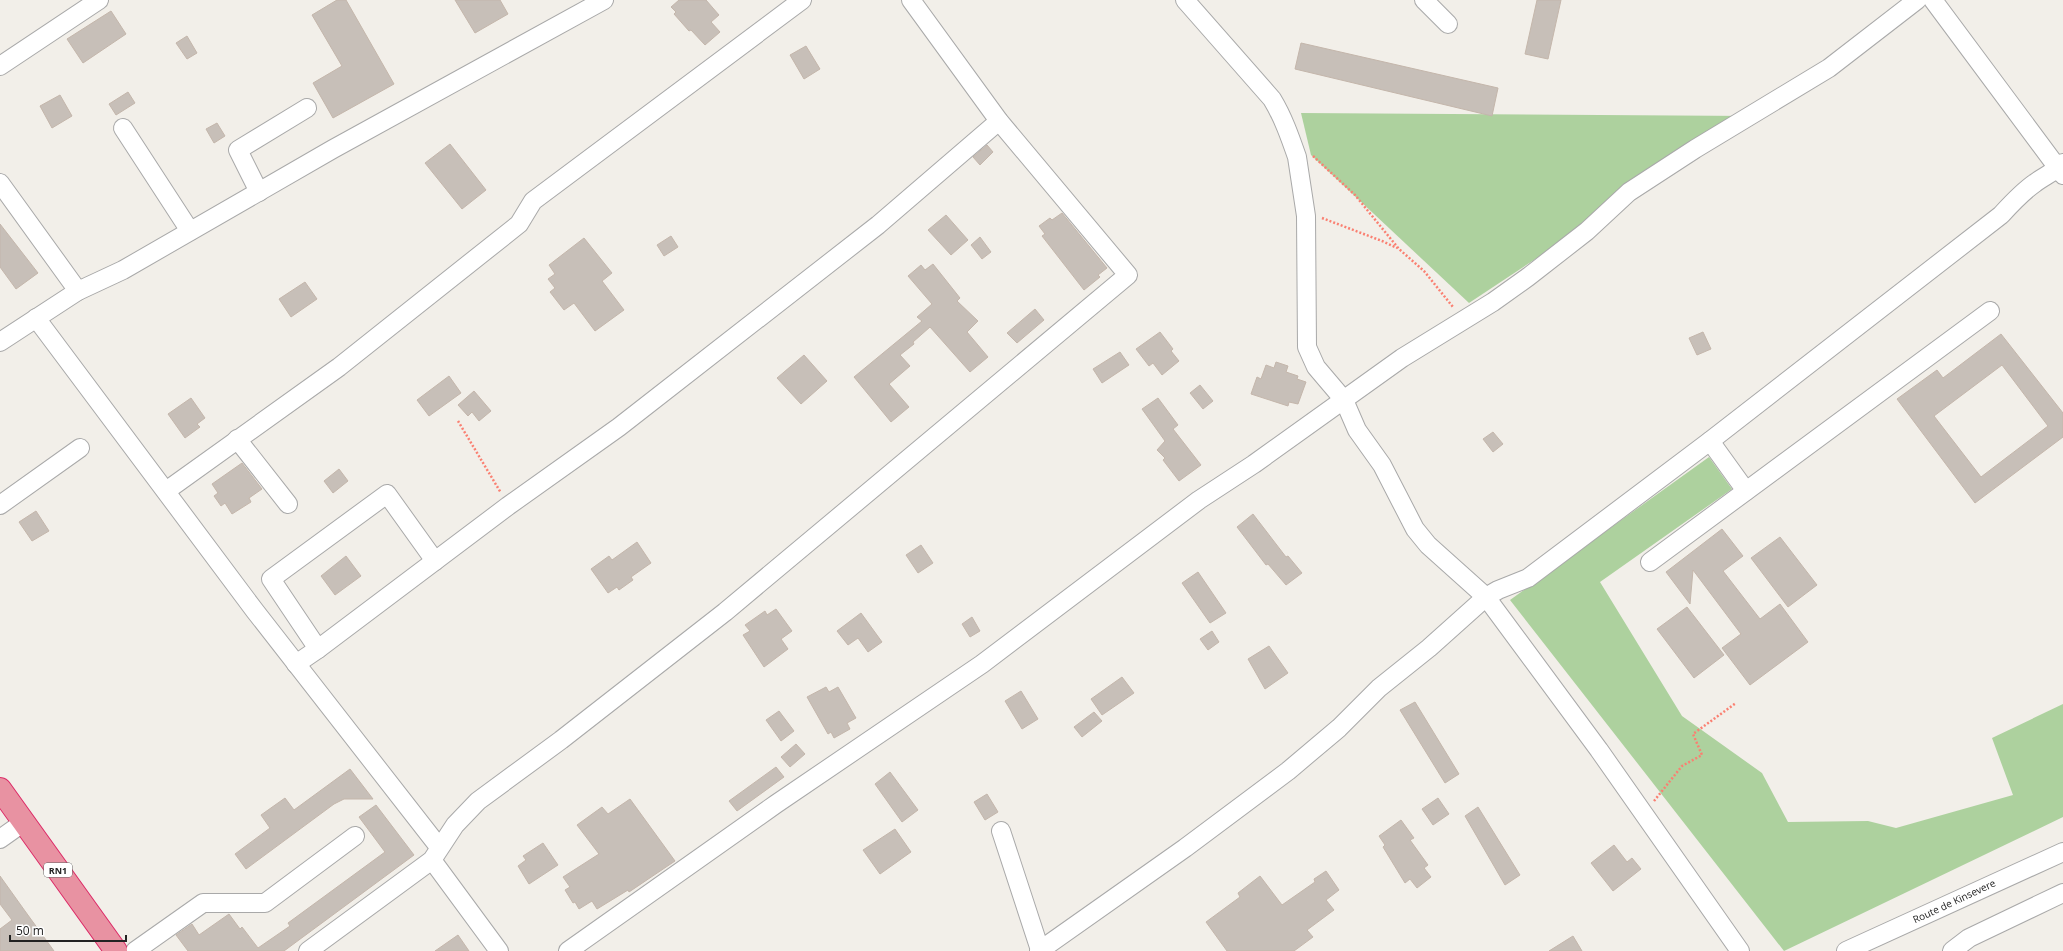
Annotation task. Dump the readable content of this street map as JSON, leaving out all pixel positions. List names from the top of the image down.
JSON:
{
  "streets": {
    "highway": ["RN1"],
    "street": ["Route de Kinsevere"]
  },
  "scale_bar": "50 m"
}
